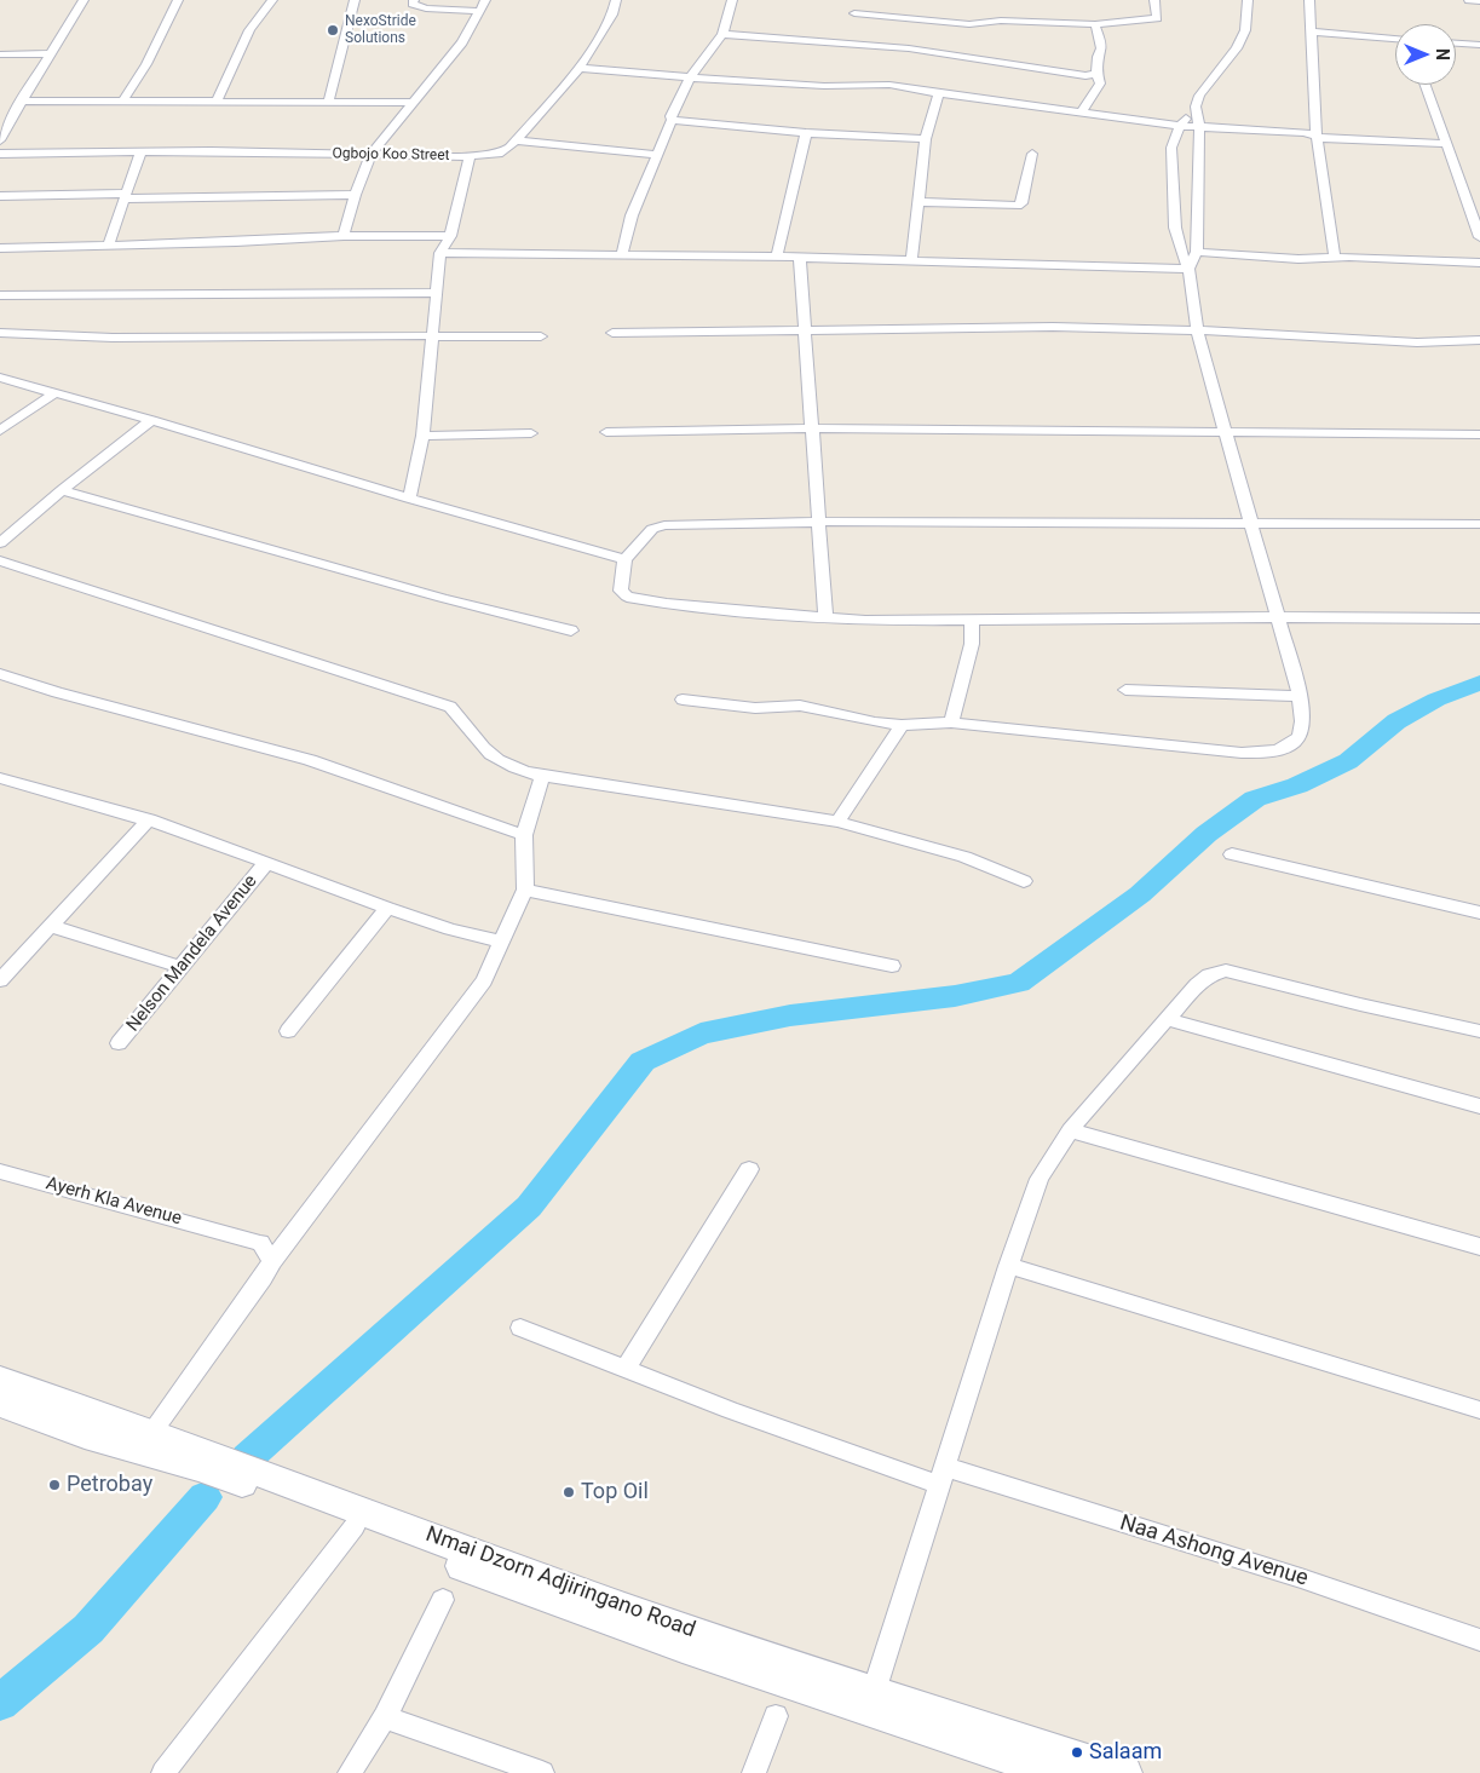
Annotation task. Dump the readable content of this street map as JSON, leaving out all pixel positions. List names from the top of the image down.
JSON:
{
  "streets": {
    "main road": ["Nmai Dzorn Adjiringano Road"],
    "street": [
      "Ogbojo Koo Street",
      "Nelson Mandela Avenue",
      "Ayerh Kla Avenue",
      "Naa Ashong Avenue"
    ]
  },
  "places": [
    "NexoStride Solutions",
    "Petrobay",
    "Top Oil",
    "Salaam"
  ],
  "north": "right"
}
